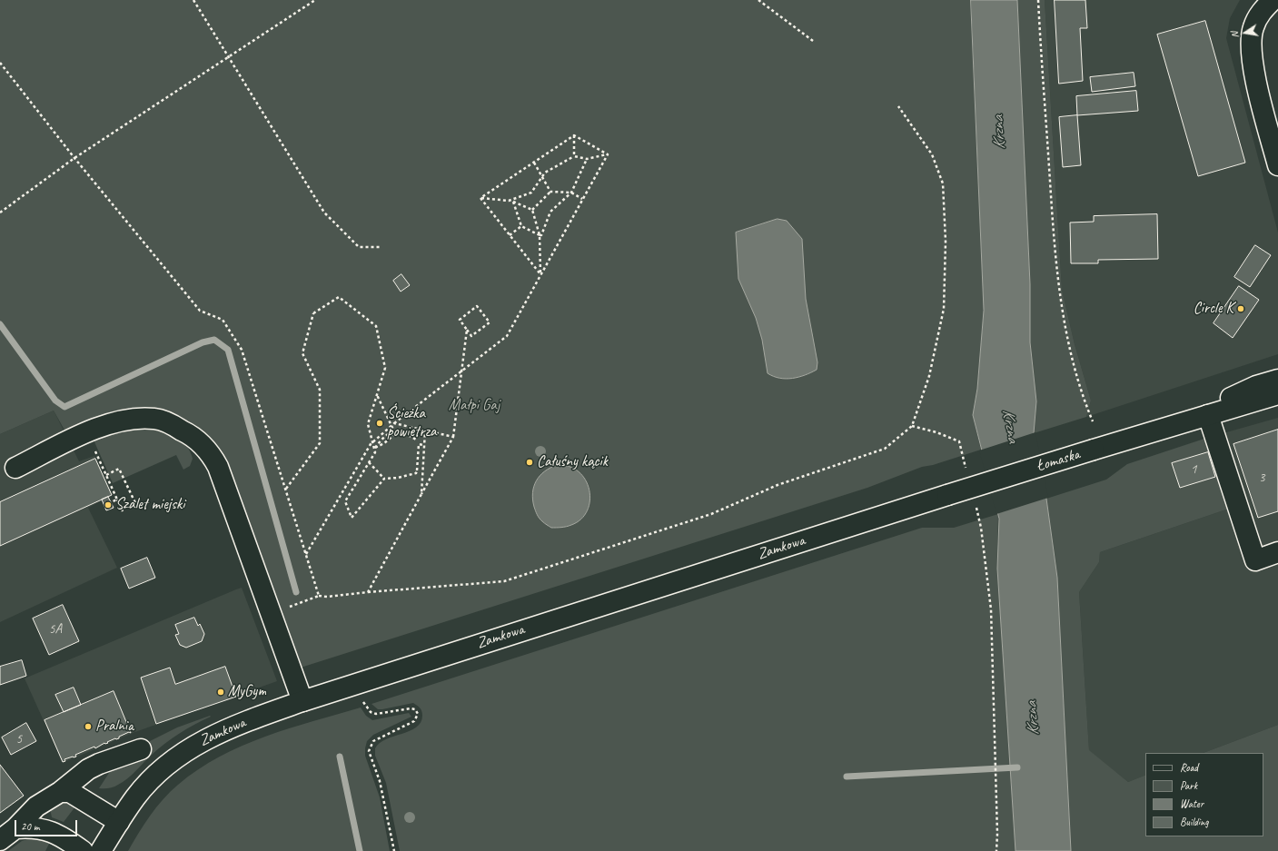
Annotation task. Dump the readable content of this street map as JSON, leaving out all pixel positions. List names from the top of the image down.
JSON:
{
  "streets": {
    "main road": ["Łomaska", "Zamkowa"]
  },
  "crossings": [
    ["Łomaska", "Zamkowa"]
  ],
  "water": ["Krzna"],
  "parks": ["Małpi Gaj"],
  "places": [
    "Circle K",
    "Ścieżka powietrza",
    "Całuśny kącik",
    "Szalet miejski",
    "MyGym",
    "Pralnia"
  ],
  "house_numbers": [
    "1",
    "3",
    "5A",
    "5"
  ],
  "legend": [
    "Road",
    "Park",
    "Water",
    "Building"
  ],
  "scale_bar": "20 m",
  "north": "left"
}
